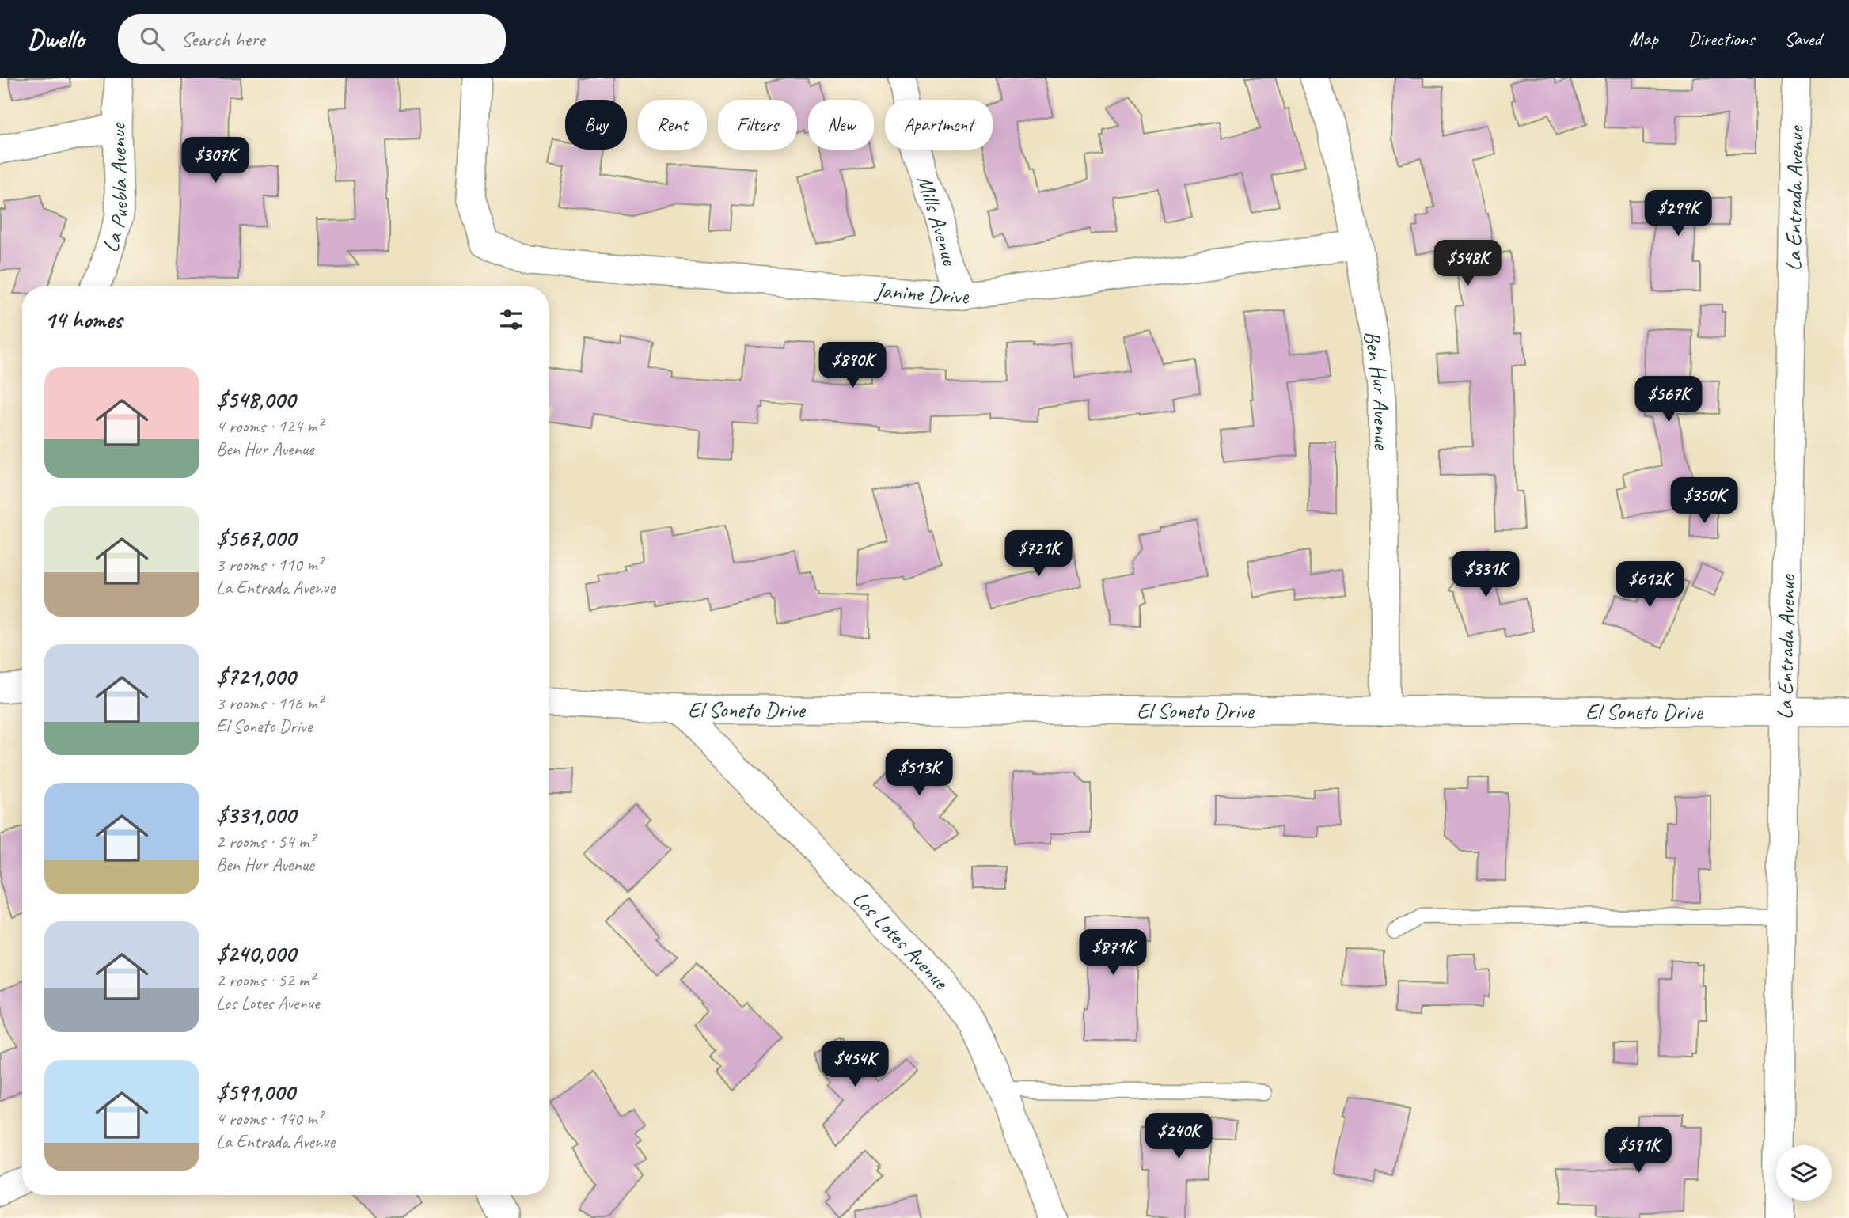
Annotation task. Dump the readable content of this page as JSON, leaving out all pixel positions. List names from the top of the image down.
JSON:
{
  "streets": {
    "street": [
      "La Puebla Avenue",
      "La Entrada Avenue",
      "Mills Avenue",
      "Janine Drive",
      "Ben Hur Avenue",
      "El Soneto Drive",
      "Los Lotes Avenue"
    ]
  },
  "crossings": [
    ["La Entrada Avenue", "El Soneto Drive"],
    ["Mills Avenue", "Janine Drive"],
    ["Janine Drive", "Ben Hur Avenue"],
    ["Ben Hur Avenue", "El Soneto Drive"],
    ["El Soneto Drive", "Los Lotes Avenue"]
  ],
  "page": {
    "header": "Dwello",
    "search": "Search here",
    "nav": ["Map", "Directions", "Saved"],
    "chip": [
      "Buy",
      "Rent",
      "Filters",
      "New",
      "Apartment"
    ],
    "price": [
      "$307K",
      "$299K",
      "$548K",
      "$890K",
      "$567K",
      "$350K",
      "$721K",
      "$331K",
      "$612K",
      "$513K",
      "$871K",
      "$454K",
      "$240K",
      "$591K"
    ],
    "heading": "14 homes",
    "list": [
      {
        "name": "$548,000",
        "note": "4 rooms · 124 m² · Ben Hur Avenue"
      },
      {
        "name": "$567,000",
        "note": "3 rooms · 110 m² · La Entrada Avenue"
      },
      {
        "name": "$721,000",
        "note": "3 rooms · 116 m² · El Soneto Drive"
      },
      {
        "name": "$331,000",
        "note": "2 rooms · 54 m² · Ben Hur Avenue"
      },
      {
        "name": "$240,000",
        "note": "2 rooms · 52 m² · Los Lotes Avenue"
      },
      {
        "name": "$591,000",
        "note": "4 rooms · 140 m² · La Entrada Avenue"
      }
    ]
  }
}
